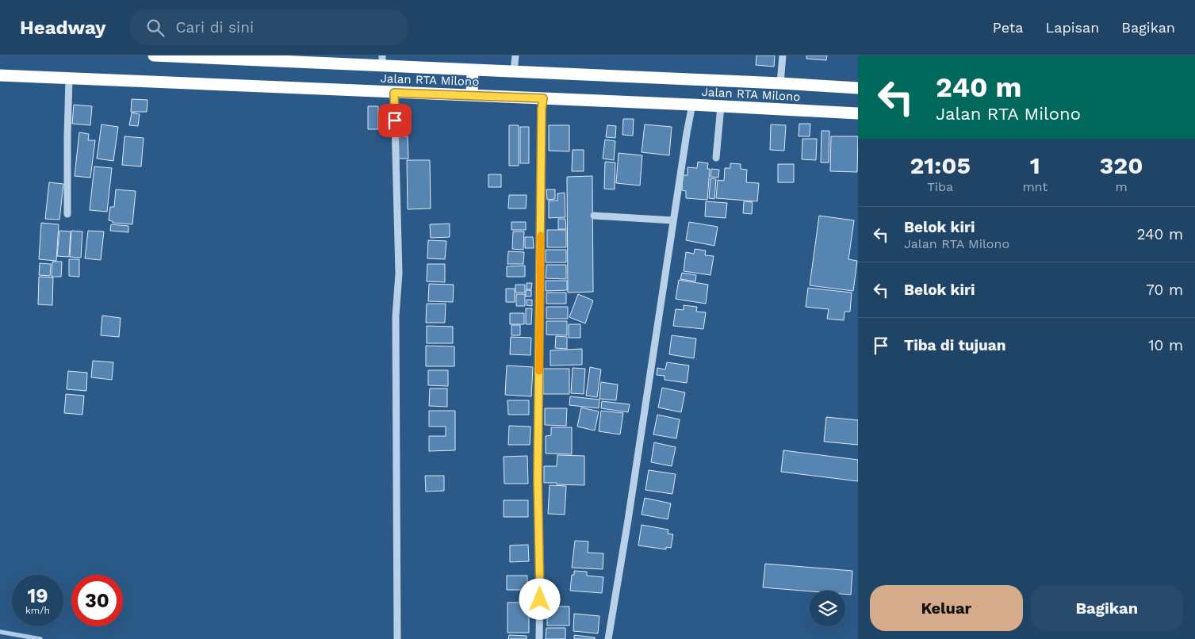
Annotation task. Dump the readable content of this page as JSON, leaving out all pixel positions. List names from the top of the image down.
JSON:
{
  "streets": {
    "highway": ["Jalan RTA Milono"]
  },
  "page": {
    "header": "Headway",
    "search": "Cari di sini",
    "nav": ["Peta", "Lapisan", "Bagikan"],
    "turn": ["240 m", "Jalan RTA Milono"],
    "eta": [
      "21:05",
      "Tiba",
      "1",
      "mnt",
      "320",
      "m"
    ],
    "list": [
      {
        "name": "Belok kiri",
        "note": "Jalan RTA Milono",
        "value": "240 m"
      },
      {
        "name": "Belok kiri",
        "value": "70 m"
      },
      {
        "name": "Tiba di tujuan",
        "value": "10 m"
      }
    ],
    "speed": "19 km/h",
    "limit": "30",
    "buttons": ["Keluar", "Bagikan"]
  }
}
